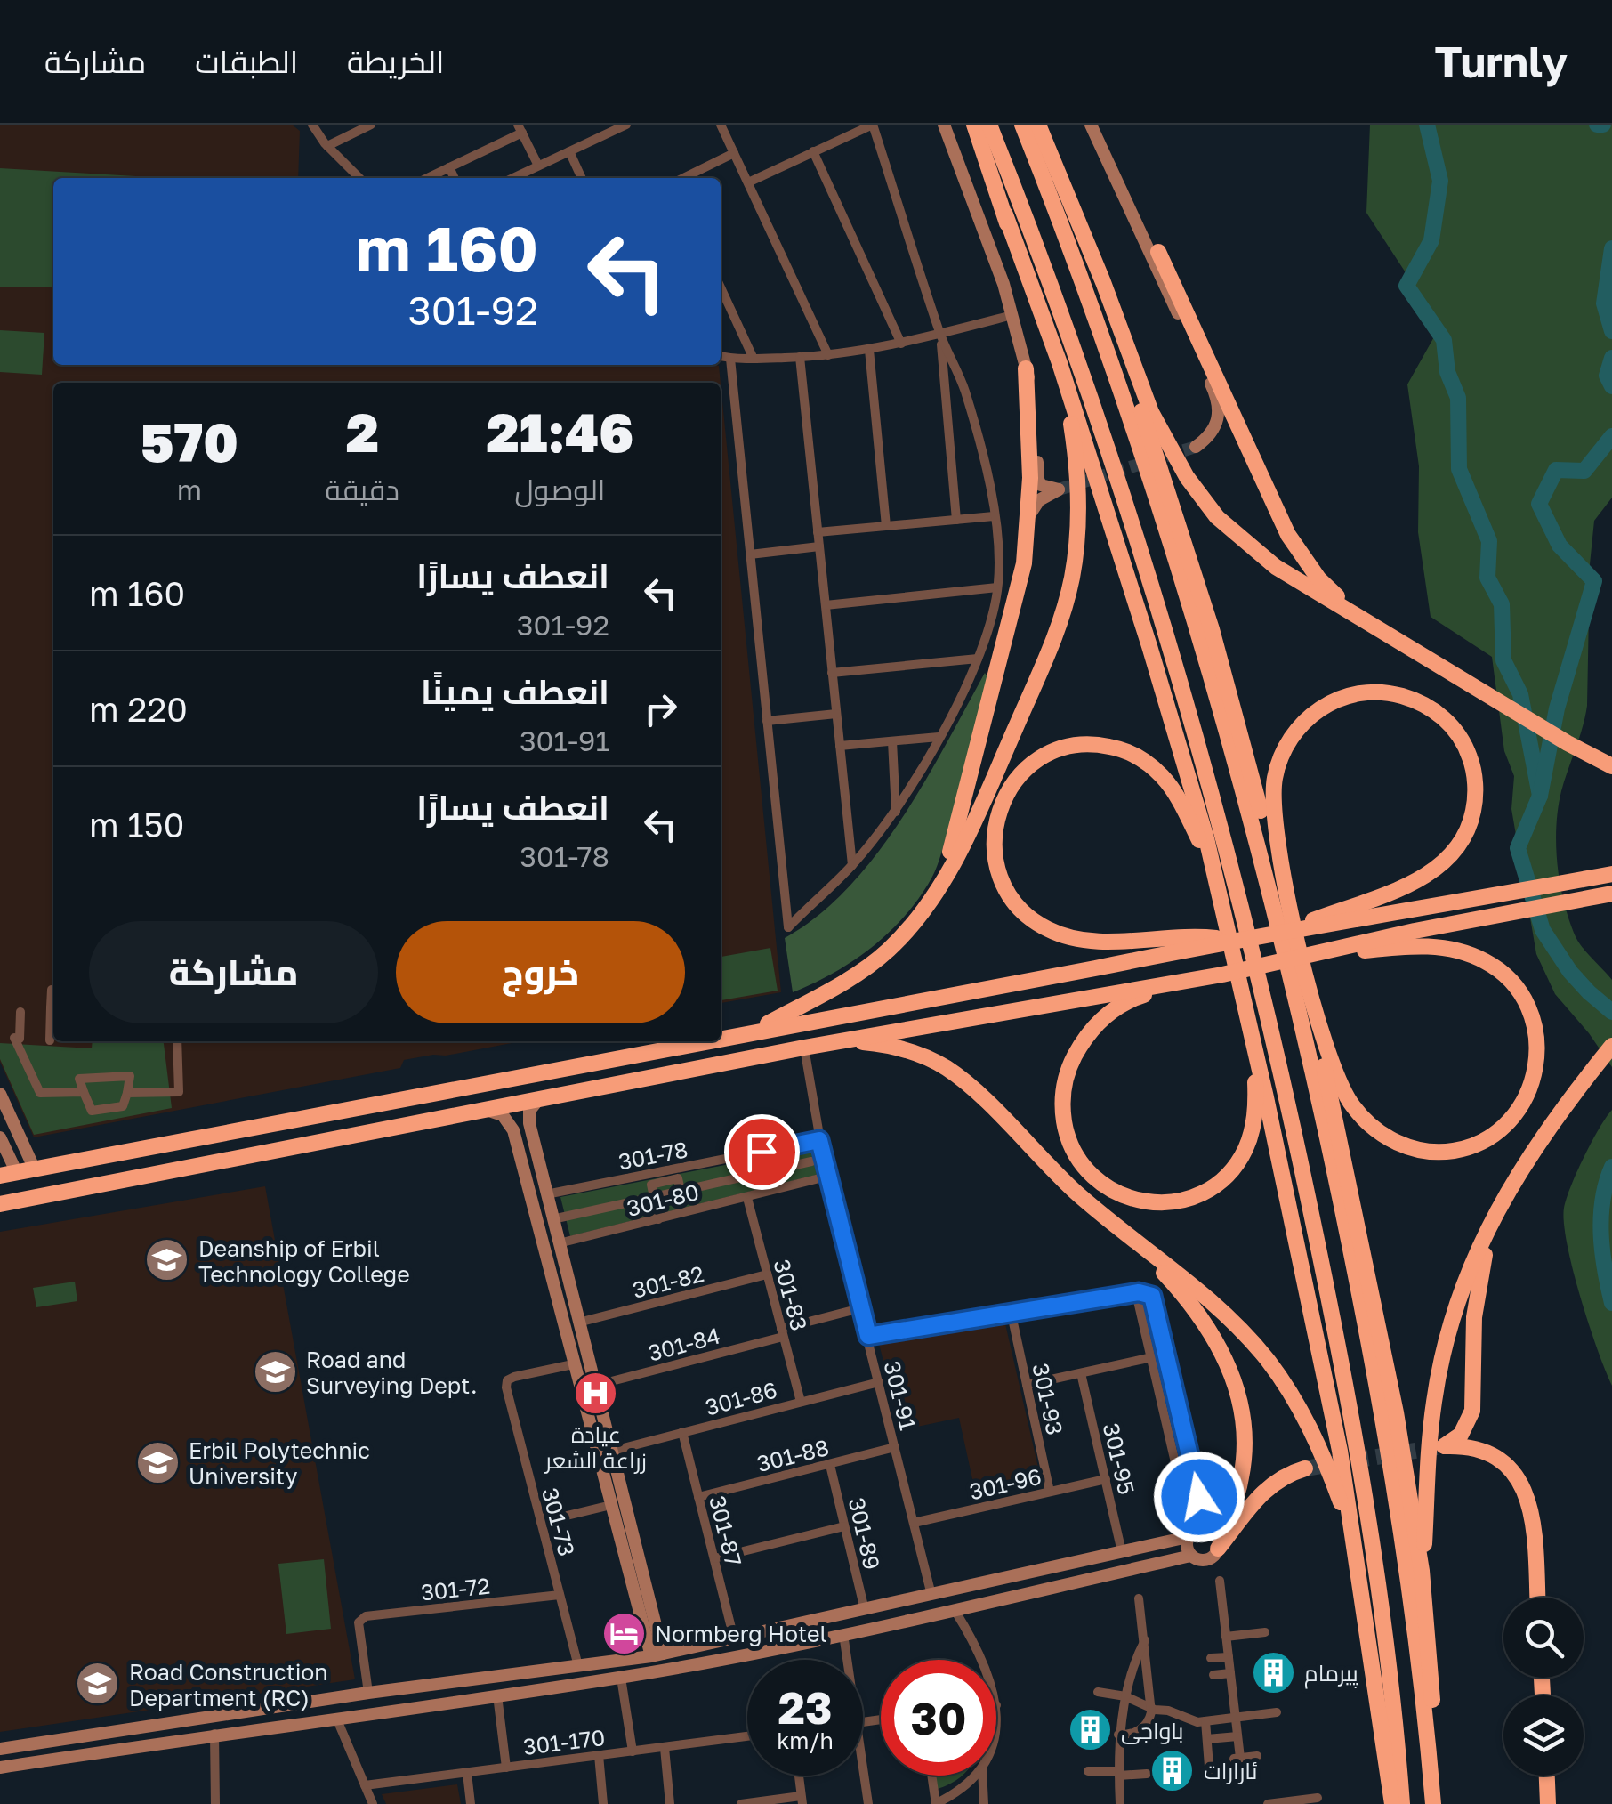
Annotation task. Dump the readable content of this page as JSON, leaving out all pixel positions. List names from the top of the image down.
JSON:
{
  "streets": {
    "street": [
      "301-78",
      "301-80",
      "301-82",
      "301-83",
      "301-84",
      "301-91",
      "301-86",
      "301-93",
      "301-88",
      "301-95",
      "301-96",
      "301-73",
      "301-87",
      "301-89",
      "301-72",
      "301-170"
    ]
  },
  "crossings": [
    ["301-78", "301-91"],
    ["301-80", "301-83"],
    ["301-80", "301-91"],
    ["301-82", "301-83"],
    ["301-83", "301-84"],
    ["301-83", "301-86"],
    ["301-84", "301-91"],
    ["301-91", "301-86"],
    ["301-91", "301-88"],
    ["301-91", "301-96"],
    ["301-86", "301-87"],
    ["301-93", "301-96"],
    ["301-88", "301-87"],
    ["301-88", "301-89"],
    ["301-95", "301-96"],
    ["301-73", "301-72"]
  ],
  "places": {
    "school or university": [
      "Deanship of Erbil Technology College",
      "Road and Surveying Dept.",
      "Erbil Polytechnic University",
      "Road Construction Department (RC)"
    ],
    "hospital": ["عيادة زراعة الشعر"],
    "hotel": ["Normberg Hotel"],
    "building": ["پیرمام", "باواجی", "ئارارات"]
  },
  "page": {
    "header": "Turnly",
    "nav": ["الخريطة", "الطبقات", "مشاركة"],
    "turn": ["160 m", "301-92"],
    "eta": [
      "21:46",
      "الوصول",
      "2",
      "دقيقة",
      "570",
      "m"
    ],
    "list": [
      {
        "name": "انعطف يسارًا",
        "note": "301-92",
        "value": "160 m"
      },
      {
        "name": "انعطف يمينًا",
        "note": "301-91",
        "value": "220 m"
      },
      {
        "name": "انعطف يسارًا",
        "note": "301-78",
        "value": "150 m"
      }
    ],
    "buttons": ["خروج", "مشاركة"],
    "speed": "23 km/h",
    "limit": "30"
  }
}
